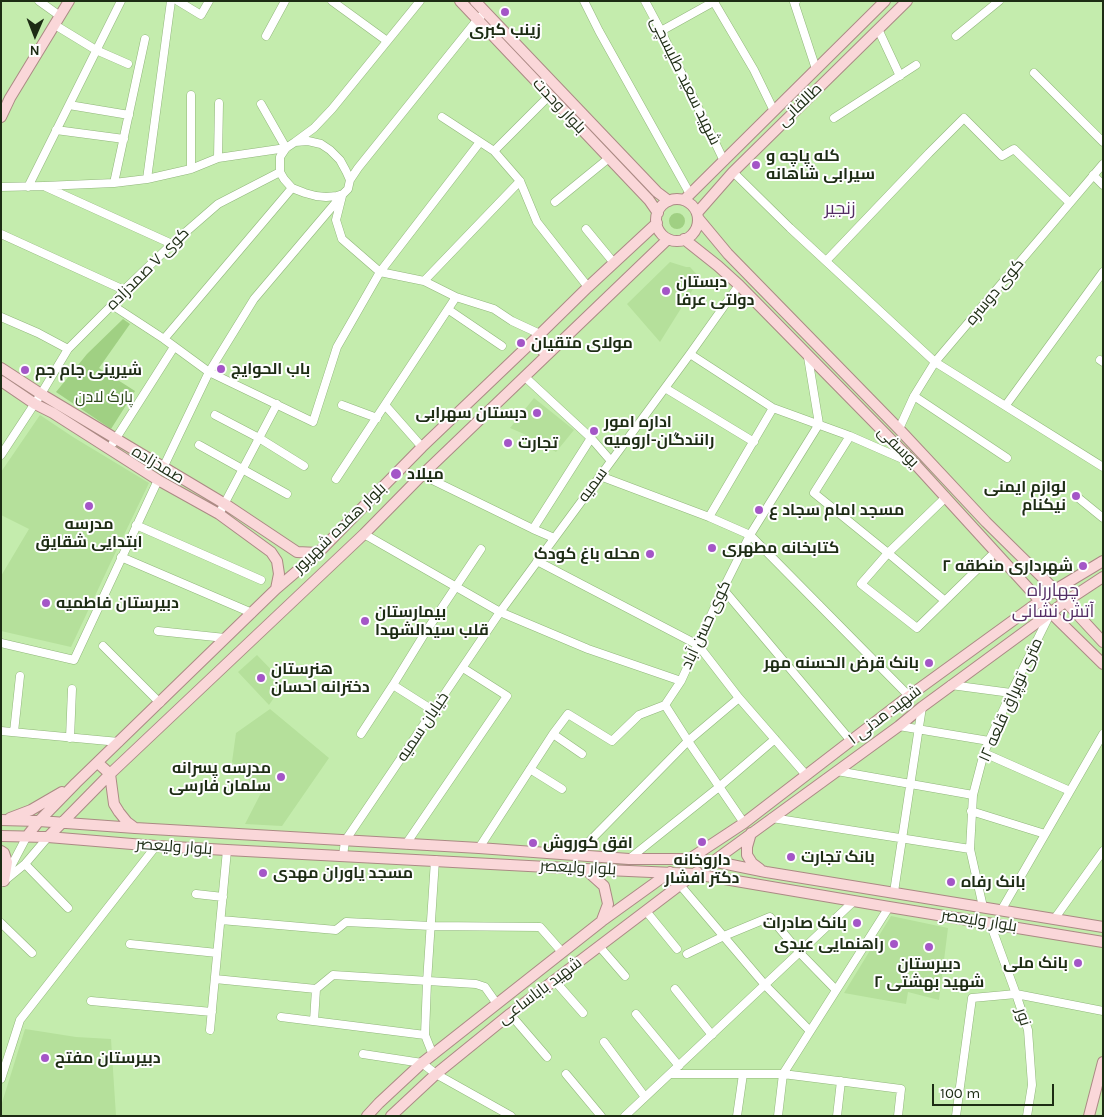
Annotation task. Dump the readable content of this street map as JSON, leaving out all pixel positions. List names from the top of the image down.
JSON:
{
  "streets": {
    "main road": [
      "طالقانی",
      "بلوار وحدت",
      "یوسفی",
      "صمدزاده",
      "بلوار هفده شهریور",
      "شهید مدنی ۱",
      "بلوار ولیعصر",
      "شهید باباساعی"
    ],
    "street": [
      "شهید سعید طلیسچی",
      "کوی ۷ صمدزاده",
      "کوی دوسره",
      "سمیه",
      "کوی حسن آباد",
      "۱۲ متری توپراق قلعه",
      "خیابان سمیه",
      "نور"
    ]
  },
  "crossings": [
    ["شهید سعید طلیسچی", "طالقانی"],
    ["طالقانی", "بلوار وحدت"],
    ["طالقانی", "یوسفی"],
    ["طالقانی", "بلوار هفده شهریور"],
    ["بلوار وحدت", "یوسفی"],
    ["بلوار وحدت", "بلوار هفده شهریور"],
    ["کوی ۷ صمدزاده", "صمدزاده"],
    ["کوی دوسره", "یوسفی"],
    ["یوسفی", "سمیه"],
    ["یوسفی", "بلوار هفده شهریور"],
    ["یوسفی", "۱۲ متری توپراق قلعه"],
    ["یوسفی", "شهید مدنی ۱"],
    ["صمدزاده", "بلوار هفده شهریور"],
    ["سمیه", "خیابان سمیه"],
    ["بلوار هفده شهریور", "بلوار ولیعصر"],
    ["۱۲ متری توپراق قلعه", "شهید مدنی ۱"],
    ["۱۲ متری توپراق قلعه", "بلوار ولیعصر"],
    ["شهید مدنی ۱", "بلوار ولیعصر"],
    ["شهید مدنی ۱", "شهید باباساعی"],
    ["خیابان سمیه", "بلوار ولیعصر"],
    ["بلوار ولیعصر", "شهید باباساعی"],
    ["بلوار ولیعصر", "نور"]
  ],
  "districts": ["زنجیر", "چهارراه آتش نشانی"],
  "parks": ["پارک لادن"],
  "places": [
    "زینب کبری",
    "کله پاچه و سیرابی شاهانه",
    "دبستان دولتی عرفا",
    "مولای متقیان",
    "باب الحوایج",
    "شیرینی جام جم",
    "دبستان سهرابی",
    "اداره امور رانندگان-ارومیه",
    "تجارت",
    "میلاد",
    "لوازم ایمنی نیکنام",
    "مدرسه ابتدایی شقایق",
    "مسجد امام سجاد ع",
    "کتابخانه مطهری",
    "محله باغ کودک",
    "شهرداری منطقه ۲",
    "دبیرستان فاطمیه",
    "بیمارستان قلب سیدالشهدا",
    "بانک قرض الحسنه مهر",
    "هنرستان دخترانه احسان",
    "مدرسه پسرانه سلمان فارسی",
    "داروخانه دکتر افشار",
    "افق کوروش",
    "بانک تجارت",
    "مسجد یاوران مهدی",
    "بانک رفاه",
    "بانک صادرات",
    "راهنمایی عیدی",
    "دبیرستان شهید بهشتی ۲",
    "بانک ملی",
    "دبیرستان مفتح"
  ],
  "scale_bar": "100 m",
  "north": "bottom"
}
